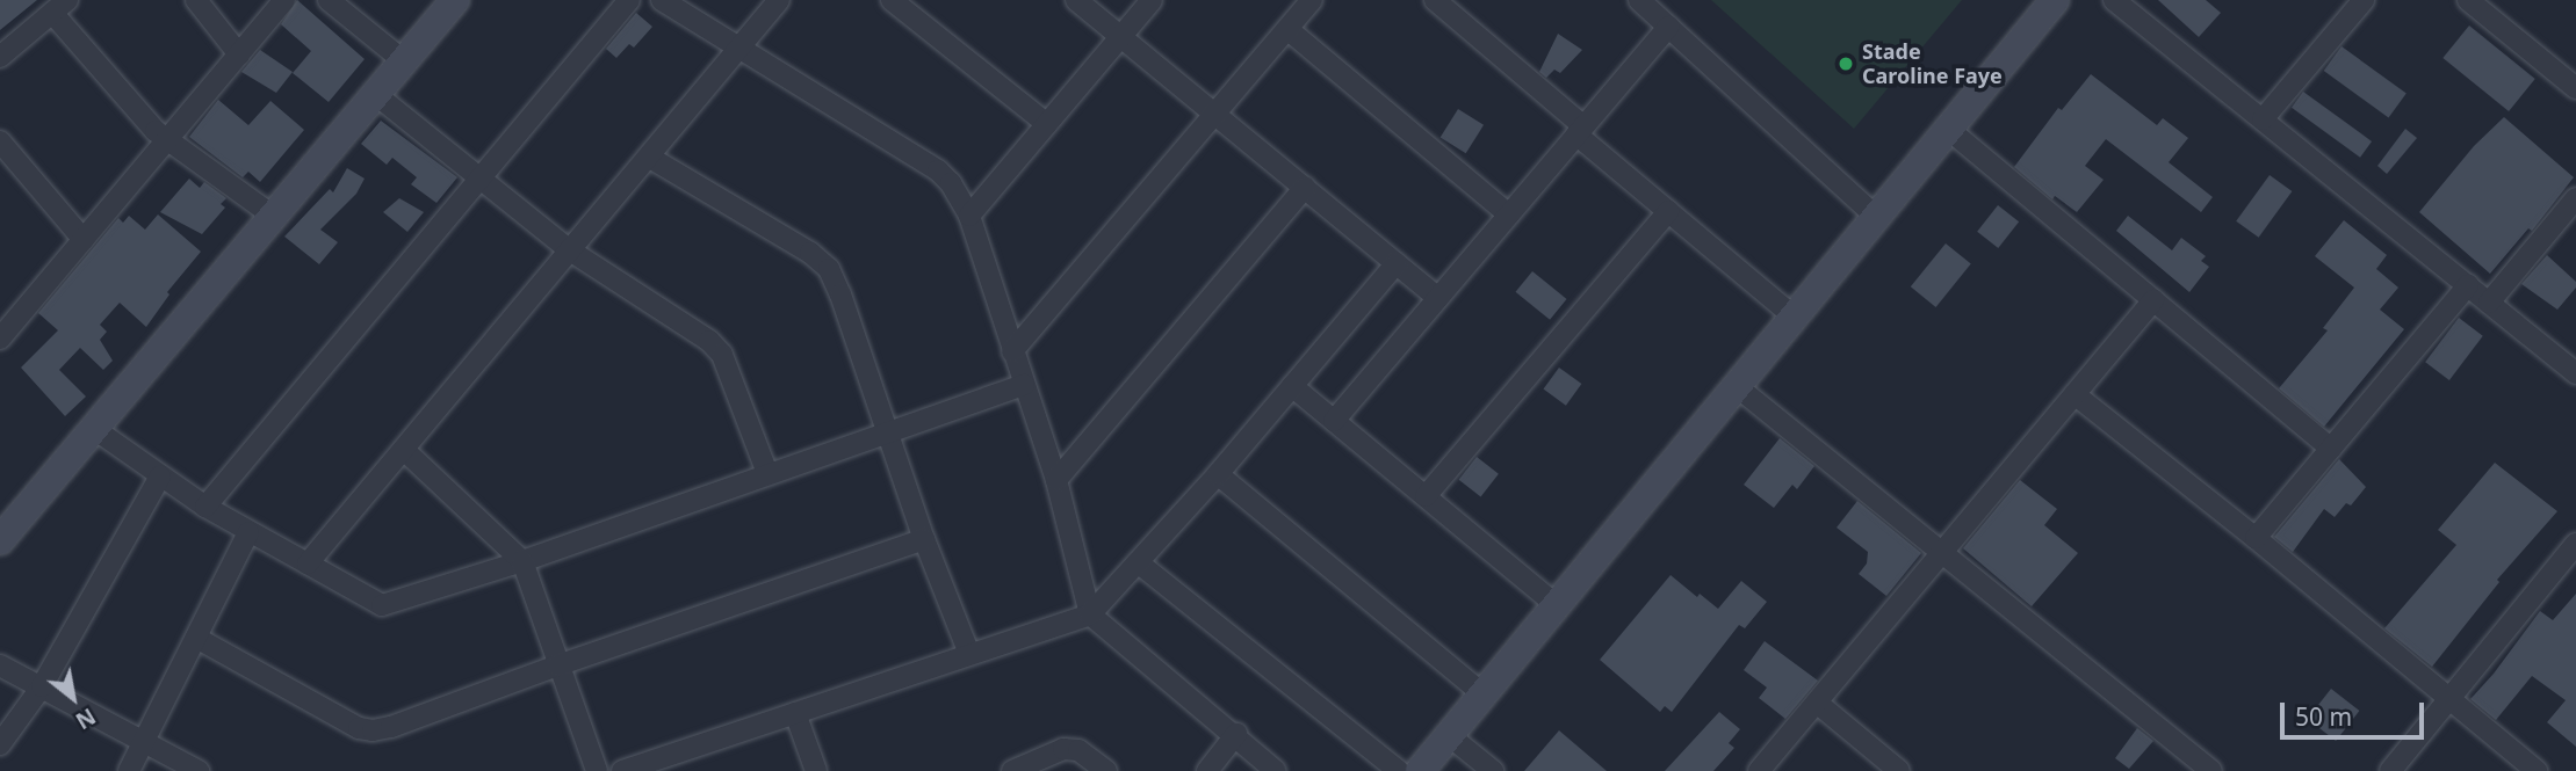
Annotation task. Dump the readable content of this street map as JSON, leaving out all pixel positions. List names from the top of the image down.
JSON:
{
  "places": ["Stade Caroline Faye"],
  "scale_bar": "50 m",
  "north": "bottom right"
}
